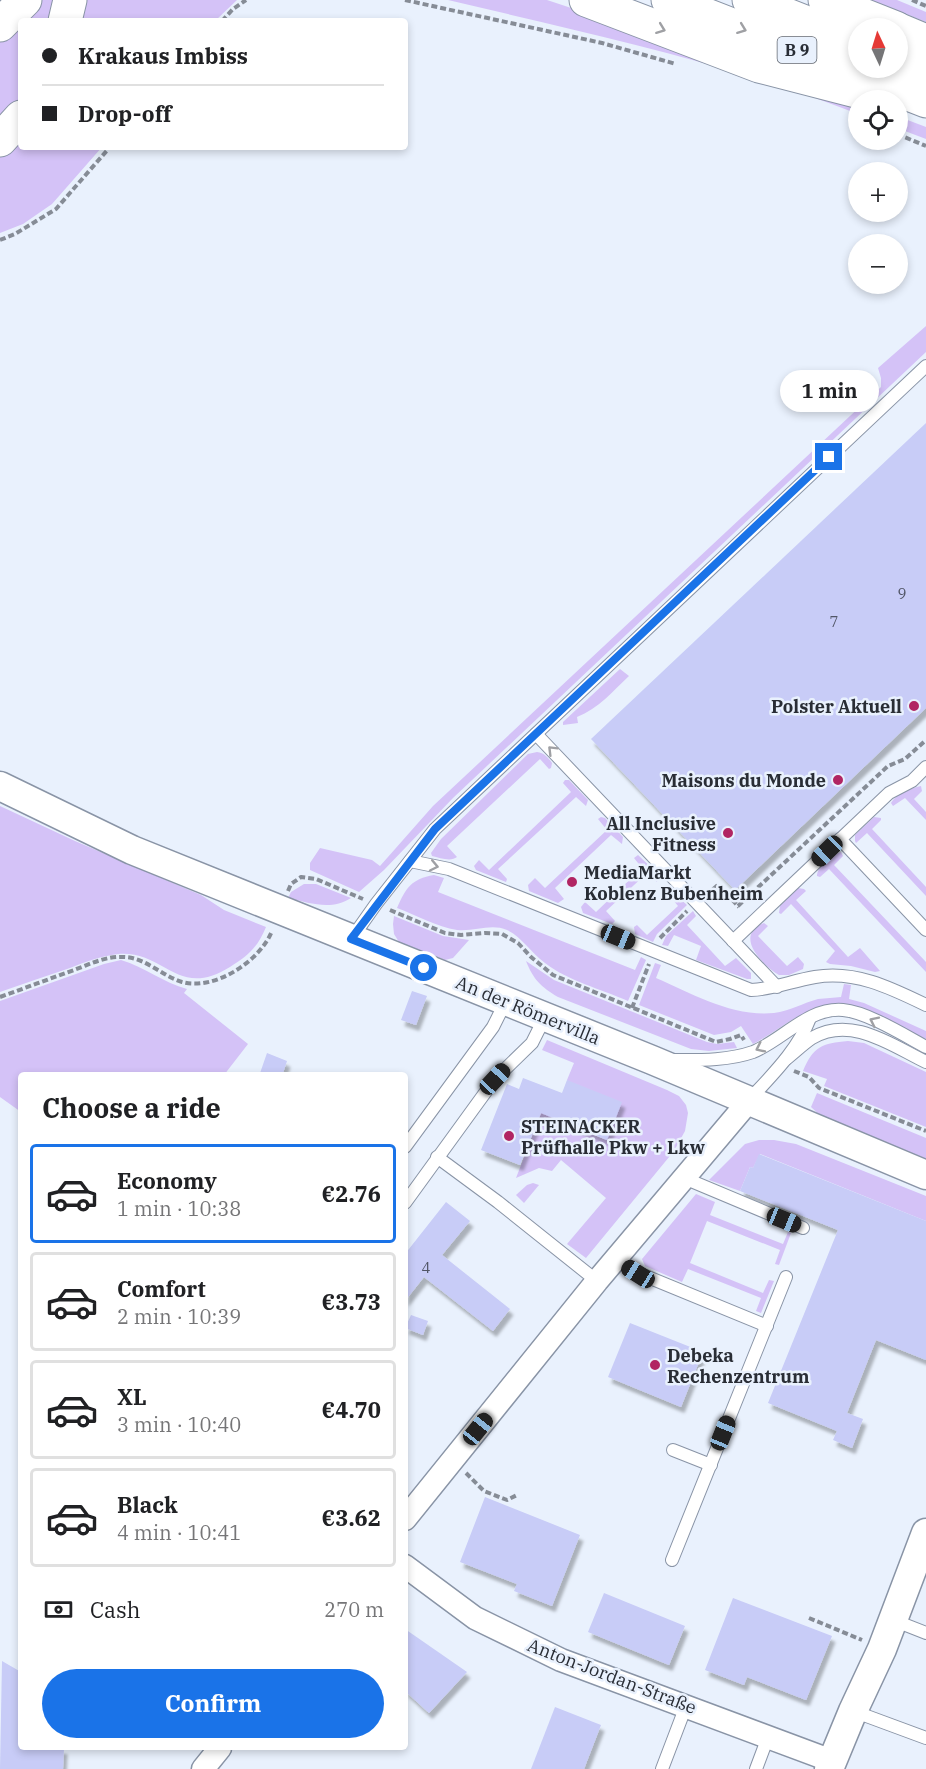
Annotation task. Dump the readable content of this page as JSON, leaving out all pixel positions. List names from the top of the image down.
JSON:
{
  "streets": {
    "highway": ["B 9"],
    "street": ["An der Römervilla", "Anton-Jordan-Straße"]
  },
  "places": [
    "Polster Aktuell",
    "Maisons du Monde",
    "All Inclusive Fitness",
    "MediaMarkt Koblenz Bubenheim",
    "STEINACKER Prüfhalle Pkw + Lkw",
    "Debeka Rechenzentrum"
  ],
  "house_numbers": ["9", "7", "4"],
  "north": "top",
  "page": {
    "map_buttons": ["+", "−"],
    "banner": ["Krakaus Imbiss", "Drop-off"],
    "bubble": "1 min",
    "heading": "Choose a ride",
    "list": [
      {
        "name": "Economy",
        "note": "1 min · 10:38",
        "value": "€2.76"
      },
      {
        "name": "Comfort",
        "note": "2 min · 10:39",
        "value": "€3.73"
      },
      {
        "name": "XL",
        "note": "3 min · 10:40",
        "value": "€4.70"
      },
      {
        "name": "Black",
        "note": "4 min · 10:41",
        "value": "€3.62"
      }
    ],
    "pay": ["Cash", "270 m"],
    "buttons": "Confirm"
  }
}
